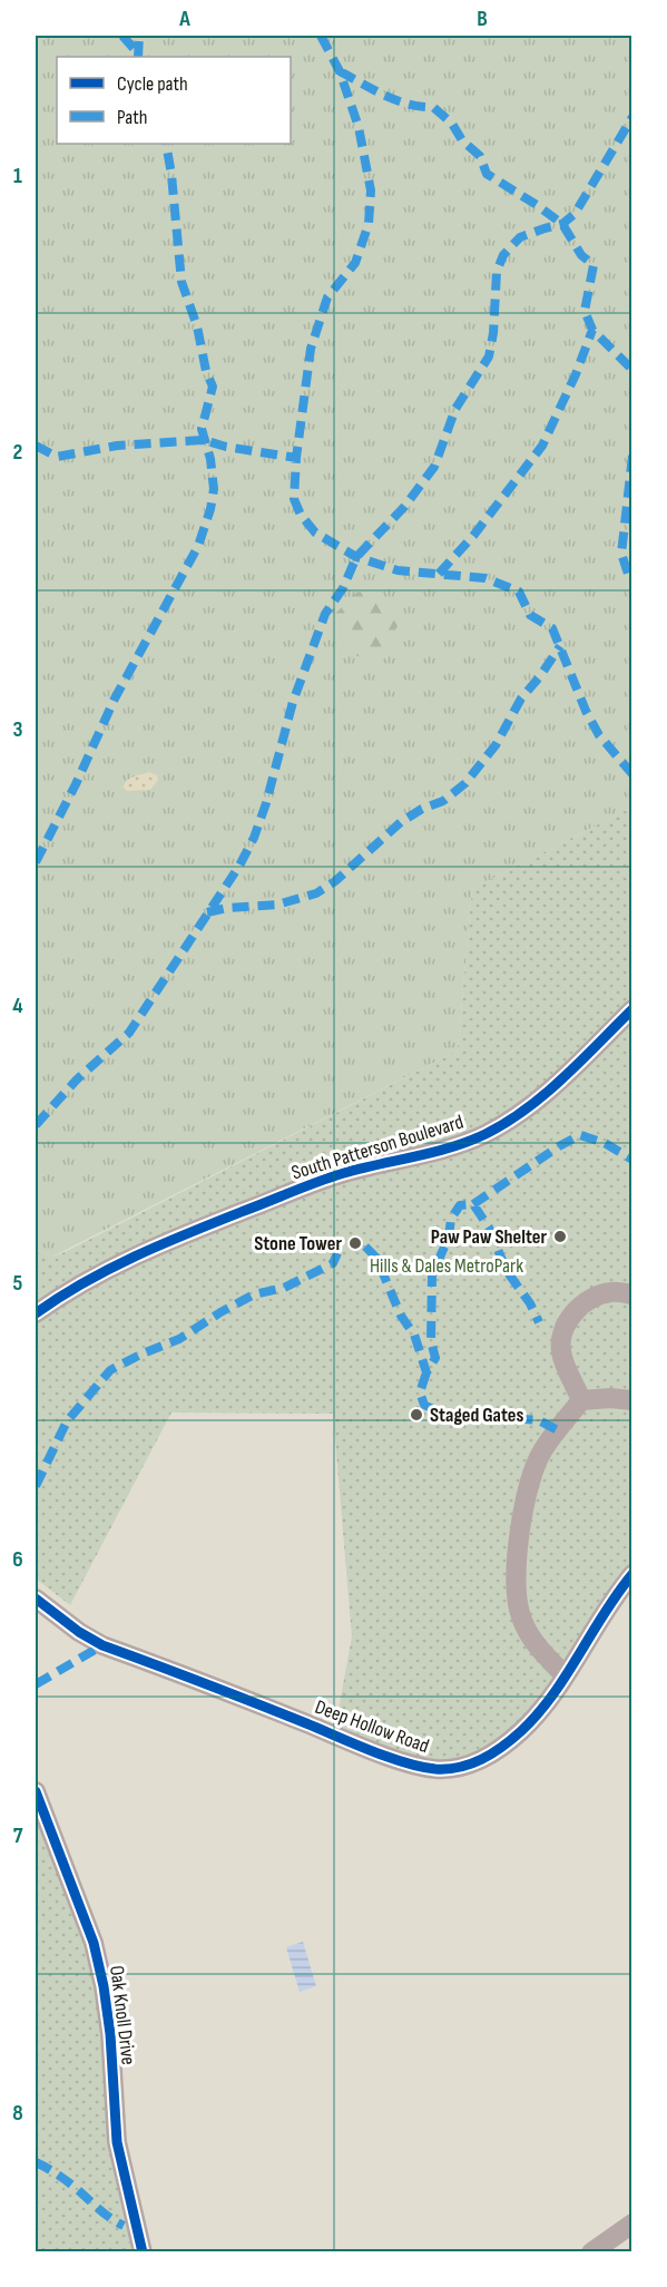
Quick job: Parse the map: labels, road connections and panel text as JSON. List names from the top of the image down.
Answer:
{
  "streets": {
    "street": ["South Patterson Boulevard", "Deep Hollow Road", "Oak Knoll Drive"]
  },
  "parks": ["Hills & Dales MetroPark"],
  "places": ["Paw Paw Shelter", "Stone Tower", "Staged Gates"],
  "legend": ["Cycle path", "Path"],
  "grid": {
    "columns": ["A", "B"],
    "rows": [
      "1",
      "2",
      "3",
      "4",
      "5",
      "6",
      "7",
      "8"
    ]
  }
}
